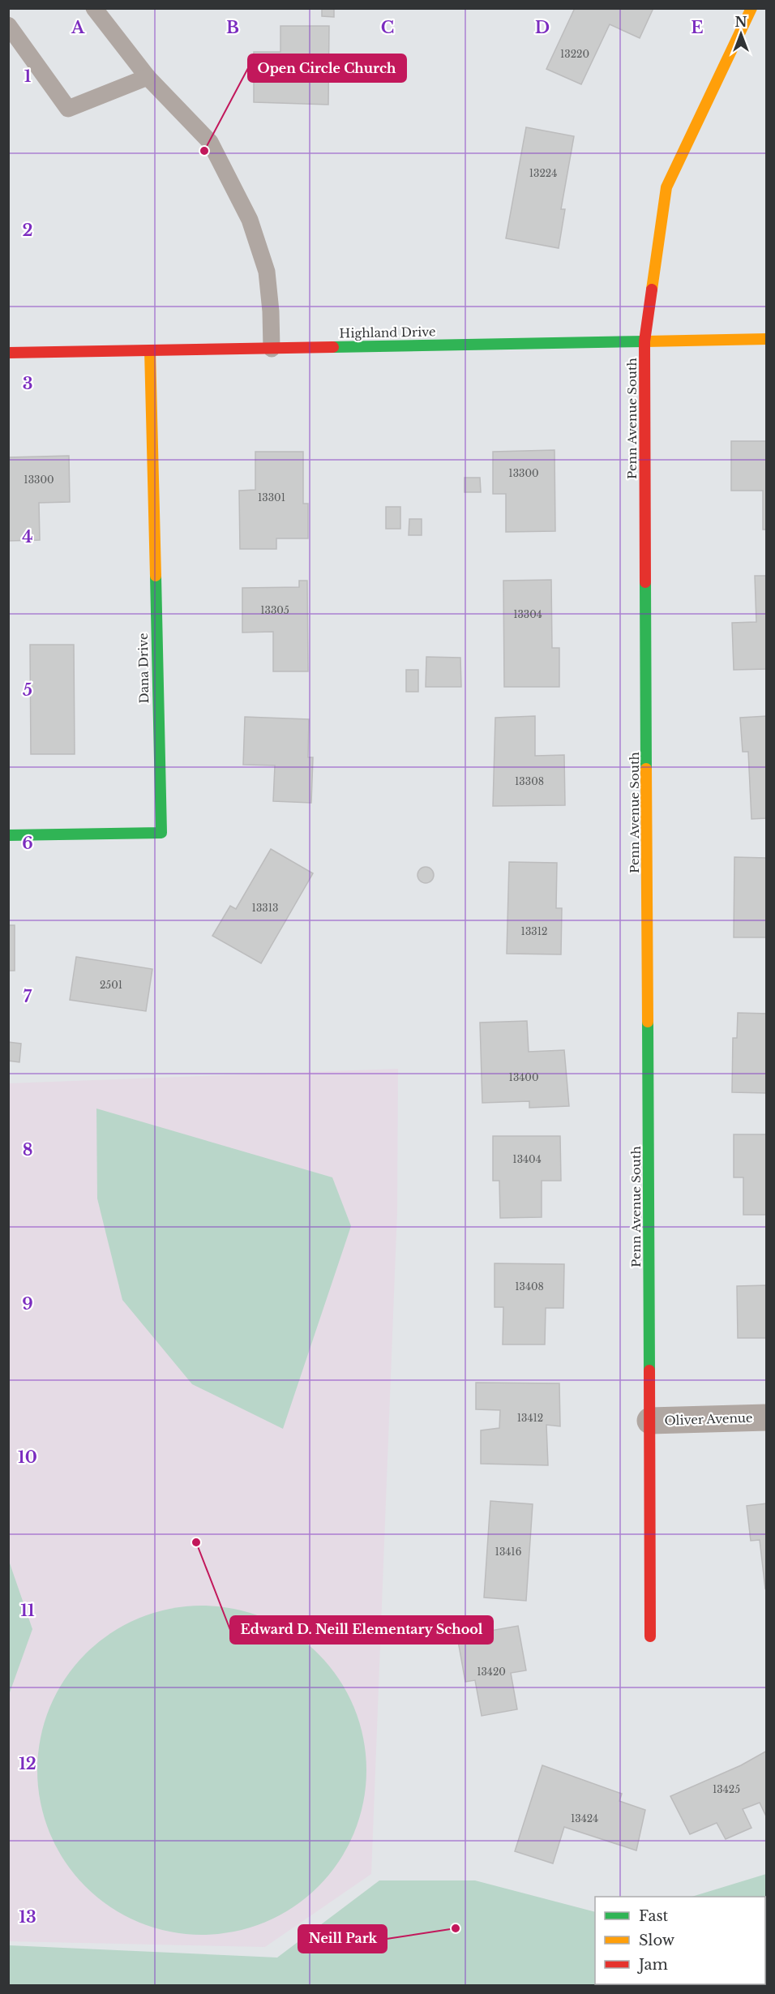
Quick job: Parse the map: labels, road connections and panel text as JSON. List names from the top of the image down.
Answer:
{
  "streets": {
    "street": [
      "Highland Drive",
      "Penn Avenue South",
      "Dana Drive",
      "Oliver Avenue"
    ]
  },
  "crossings": [
    ["Highland Drive", "Penn Avenue South"],
    ["Highland Drive", "Dana Drive"],
    ["Penn Avenue South", "Oliver Avenue"]
  ],
  "places": ["Open Circle Church", "Edward D. Neill Elementary School", "Neill Park"],
  "house_numbers": [
    "13220",
    "13224",
    "13300",
    "13300",
    "13301",
    "13305",
    "13304",
    "13308",
    "13313",
    "13312",
    "2501",
    "13400",
    "13404",
    "13408",
    "13412",
    "13416",
    "13420",
    "13425",
    "13424"
  ],
  "legend": ["Fast", "Slow", "Jam"],
  "north": "top",
  "grid": {
    "columns": [
      "A",
      "B",
      "C",
      "D",
      "E"
    ],
    "rows": [
      "1",
      "2",
      "3",
      "4",
      "5",
      "6",
      "7",
      "8",
      "9",
      "10",
      "11",
      "12",
      "13"
    ]
  }
}
